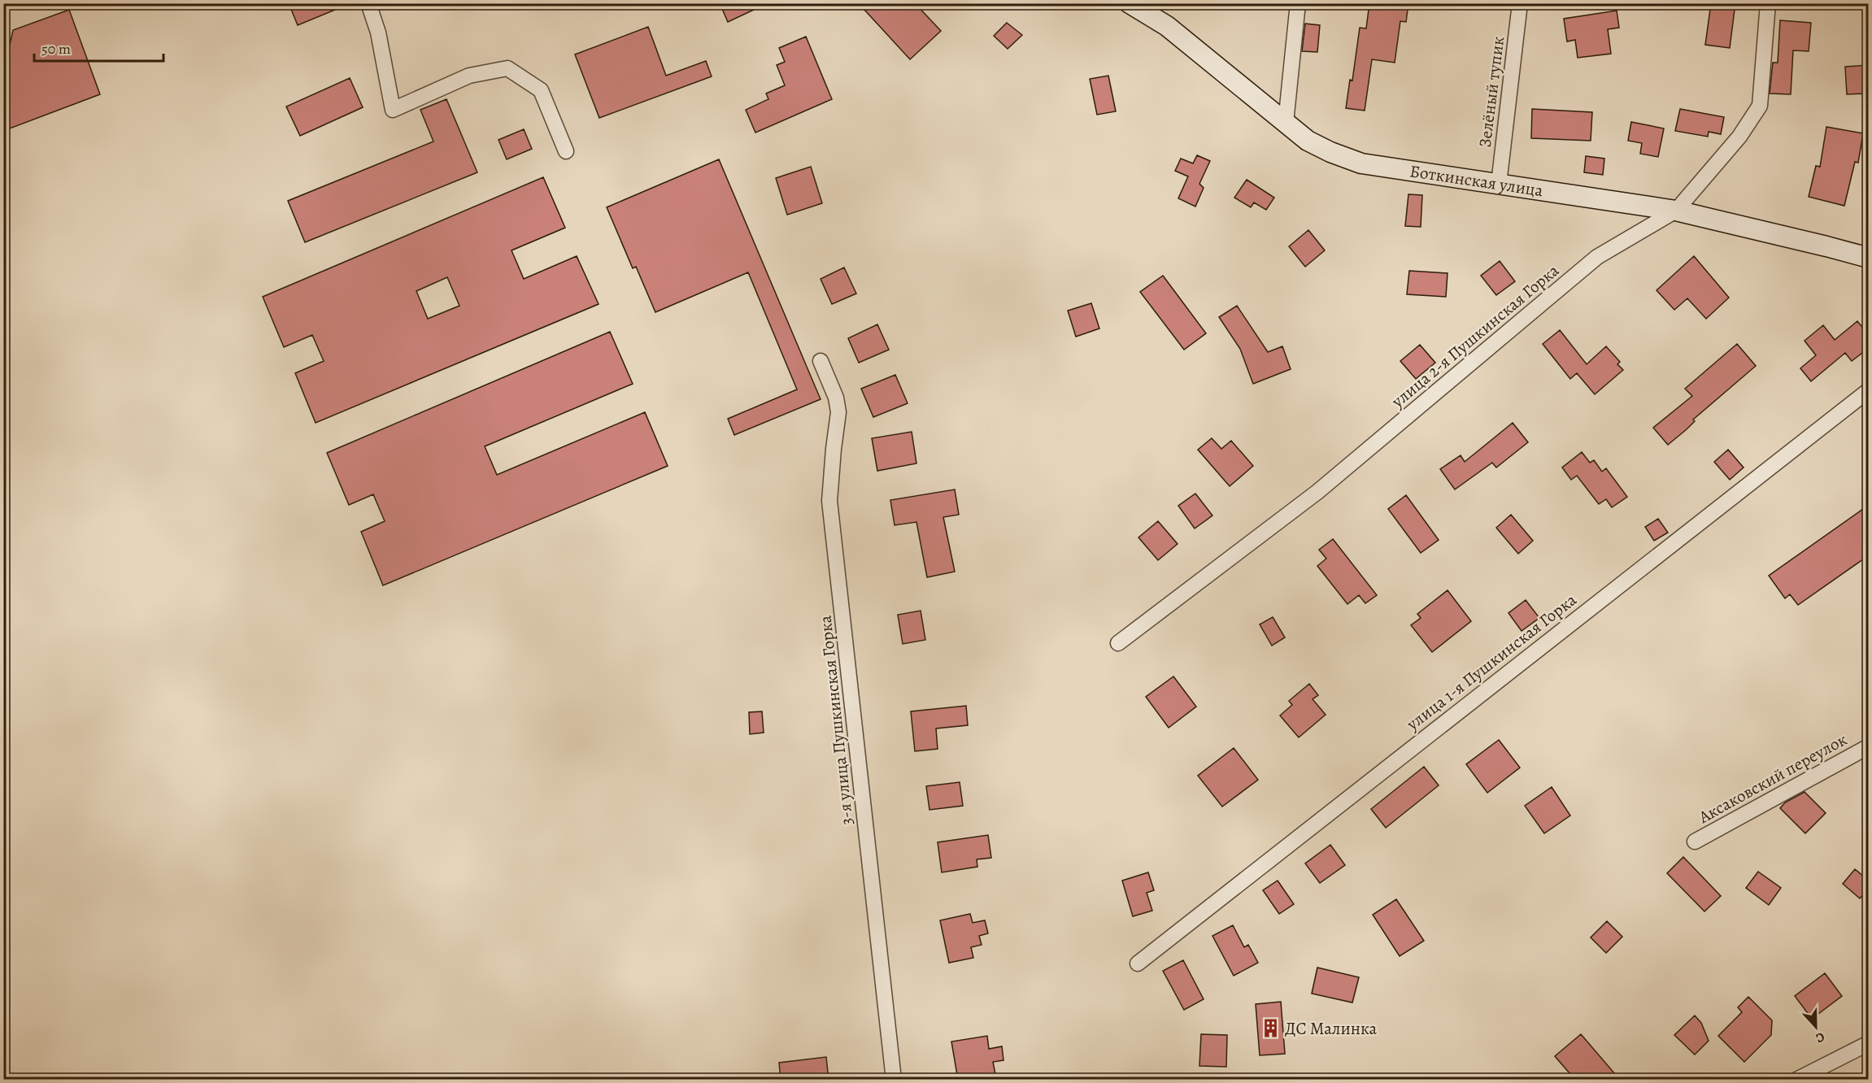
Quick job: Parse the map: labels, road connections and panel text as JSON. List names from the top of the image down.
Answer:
{
  "streets": {
    "street": [
      "Зелёный тупик",
      "Боткинская улица",
      "улица 2-я Пушкинская Горка",
      "улица 1-я Пушкинская Горка",
      "3-я улица Пушкинская Горка",
      "Аксаковский переулок"
    ]
  },
  "crossings": [
    ["Зелёный тупик", "Боткинская улица"],
    ["Боткинская улица", "улица 2-я Пушкинская Горка"]
  ],
  "places": {
    "building": ["ДС Малинка"]
  },
  "scale_bar": "50 m",
  "north": "bottom"
}
